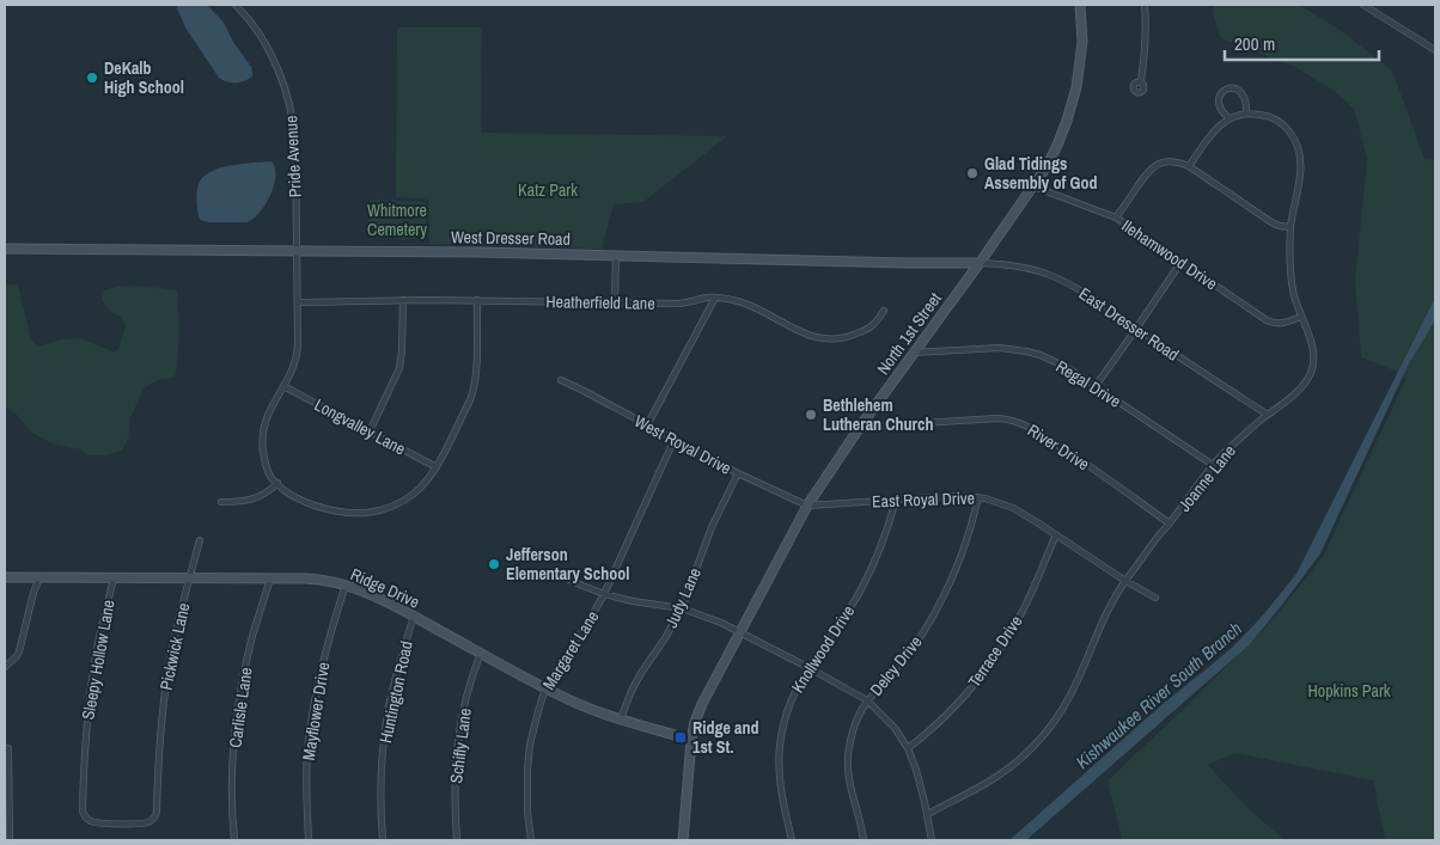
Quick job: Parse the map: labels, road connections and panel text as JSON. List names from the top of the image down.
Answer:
{
  "streets": {
    "street": [
      "Pride Avenue",
      "West Dresser Road",
      "Ilehamwood Drive",
      "Heatherfield Lane",
      "East Dresser Road",
      "North 1st Street",
      "Regal Drive",
      "Longvalley Lane",
      "West Royal Drive",
      "River Drive",
      "Joanne Lane",
      "East Royal Drive",
      "Ridge Drive",
      "Judy Lane",
      "Pickwick Lane",
      "Knollwood Drive",
      "Margaret Lane",
      "Terrace Drive",
      "Sleepy Hollow Lane",
      "Delcy Drive",
      "Huntington Road",
      "Carlisle Lane",
      "Mayflower Drive",
      "Schifly Lane"
    ]
  },
  "crossings": [
    ["Pride Avenue", "West Dresser Road"],
    ["Pride Avenue", "Heatherfield Lane"],
    ["Pride Avenue", "Longvalley Lane"],
    ["West Dresser Road", "East Dresser Road"],
    ["West Dresser Road", "North 1st Street"],
    ["Ilehamwood Drive", "North 1st Street"],
    ["Ilehamwood Drive", "Joanne Lane"],
    ["East Dresser Road", "North 1st Street"],
    ["East Dresser Road", "Joanne Lane"],
    ["North 1st Street", "Regal Drive"],
    ["North 1st Street", "West Royal Drive"],
    ["North 1st Street", "River Drive"],
    ["North 1st Street", "East Royal Drive"],
    ["North 1st Street", "Ridge Drive"],
    ["Regal Drive", "Joanne Lane"],
    ["West Royal Drive", "East Royal Drive"],
    ["West Royal Drive", "Judy Lane"],
    ["West Royal Drive", "Margaret Lane"],
    ["River Drive", "Joanne Lane"],
    ["Joanne Lane", "East Royal Drive"],
    ["East Royal Drive", "Knollwood Drive"],
    ["East Royal Drive", "Terrace Drive"],
    ["East Royal Drive", "Delcy Drive"],
    ["Ridge Drive", "Judy Lane"],
    ["Ridge Drive", "Pickwick Lane"],
    ["Ridge Drive", "Margaret Lane"],
    ["Ridge Drive", "Sleepy Hollow Lane"],
    ["Ridge Drive", "Huntington Road"],
    ["Ridge Drive", "Carlisle Lane"],
    ["Ridge Drive", "Mayflower Drive"],
    ["Ridge Drive", "Schifly Lane"],
    ["Pickwick Lane", "Sleepy Hollow Lane"]
  ],
  "water": ["Kishwaukee River South Branch"],
  "parks": ["Katz Park", "Whitmore Cemetery", "Hopkins Park"],
  "places": {
    "other": [
      "DeKalb High School",
      "Glad Tidings Assembly of God",
      "Bethlehem Lutheran Church",
      "Jefferson Elementary School"
    ],
    "transit": ["Ridge and 1st St."]
  },
  "scale_bar": "200 m"
}
